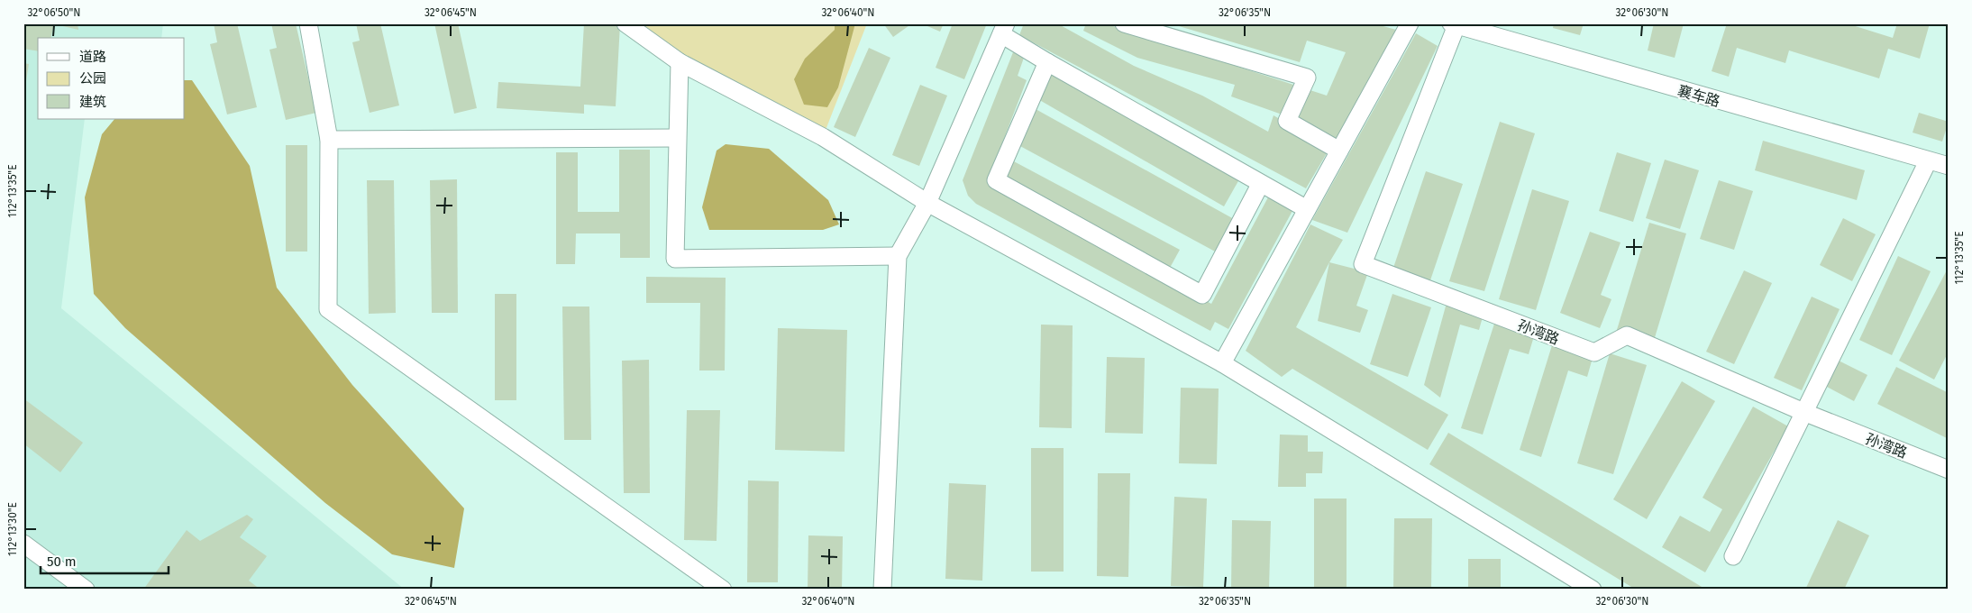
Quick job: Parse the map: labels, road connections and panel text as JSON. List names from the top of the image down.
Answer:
{
  "streets": {
    "street": ["襄车路", "孙湾路"]
  },
  "crossings": [
    ["襄车路", "孙湾路"]
  ],
  "legend": ["道路", "公园", "建筑"],
  "scale_bar": "50 m",
  "coordinates": [
    "32°06'50\"N",
    "32°06'45\"N",
    "32°06'40\"N",
    "32°06'35\"N",
    "32°06'30\"N",
    "112°13'35\"E",
    "112°13'30\"E"
  ]
}
